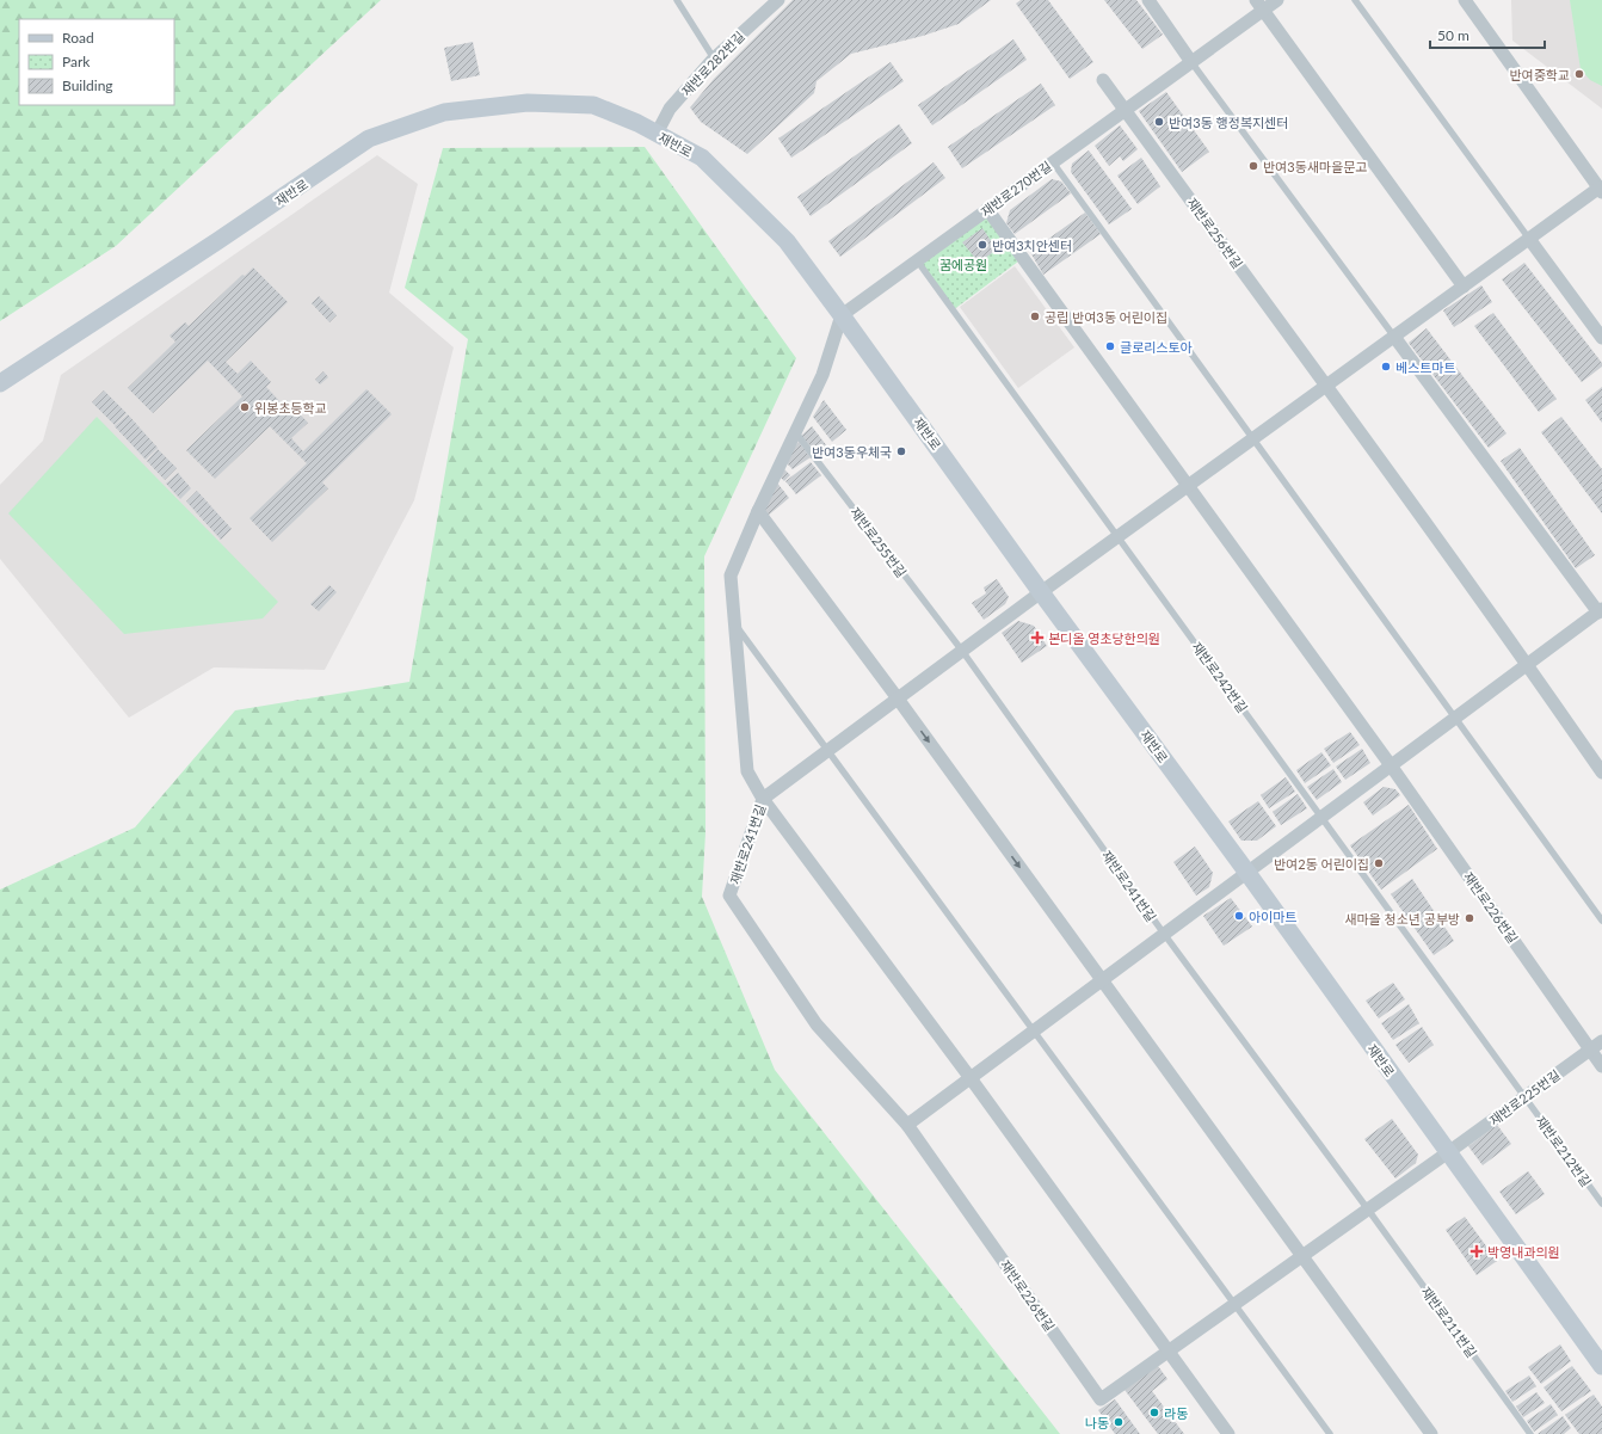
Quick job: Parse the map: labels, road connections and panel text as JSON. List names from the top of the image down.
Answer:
{
  "streets": {
    "main road": ["재반로"],
    "street": [
      "재반로282번길",
      "재반로270번길",
      "재반로256번길",
      "재반로241번길",
      "재반로226번길",
      "재반로225번길"
    ],
    "lane": [
      "재반로255번길",
      "재반로242번길",
      "재반로212번길",
      "재반로211번길"
    ]
  },
  "crossings": [
    ["재반로282번길", "재반로"],
    ["재반로", "재반로270번길"],
    ["재반로", "재반로241번길"],
    ["재반로", "재반로226번길"],
    ["재반로", "재반로225번길"],
    ["재반로270번길", "재반로256번길"],
    ["재반로255번길", "재반로241번길"],
    ["재반로241번길", "재반로226번길"],
    ["재반로226번길", "재반로225번길"],
    ["재반로226번길", "재반로211번길"],
    ["재반로225번길", "재반로212번길"]
  ],
  "parks": ["꿈에공원"],
  "places": {
    "other": [
      "반여중학교",
      "반여3동 행정복지센터",
      "반여3동새마을문고",
      "반여3치안센터",
      "공립 반여3동 어린이집",
      "글로리스토아",
      "베스트마트",
      "위봉초등학교",
      "반여3동우체국",
      "반여2동 어린이집",
      "아이마트",
      "새마을 청소년 공부방",
      "라동",
      "나동"
    ],
    "health": ["본디올 영초당한의원", "박영내과의원"]
  },
  "legend": ["Road", "Park", "Building"],
  "scale_bar": "50 m"
}
